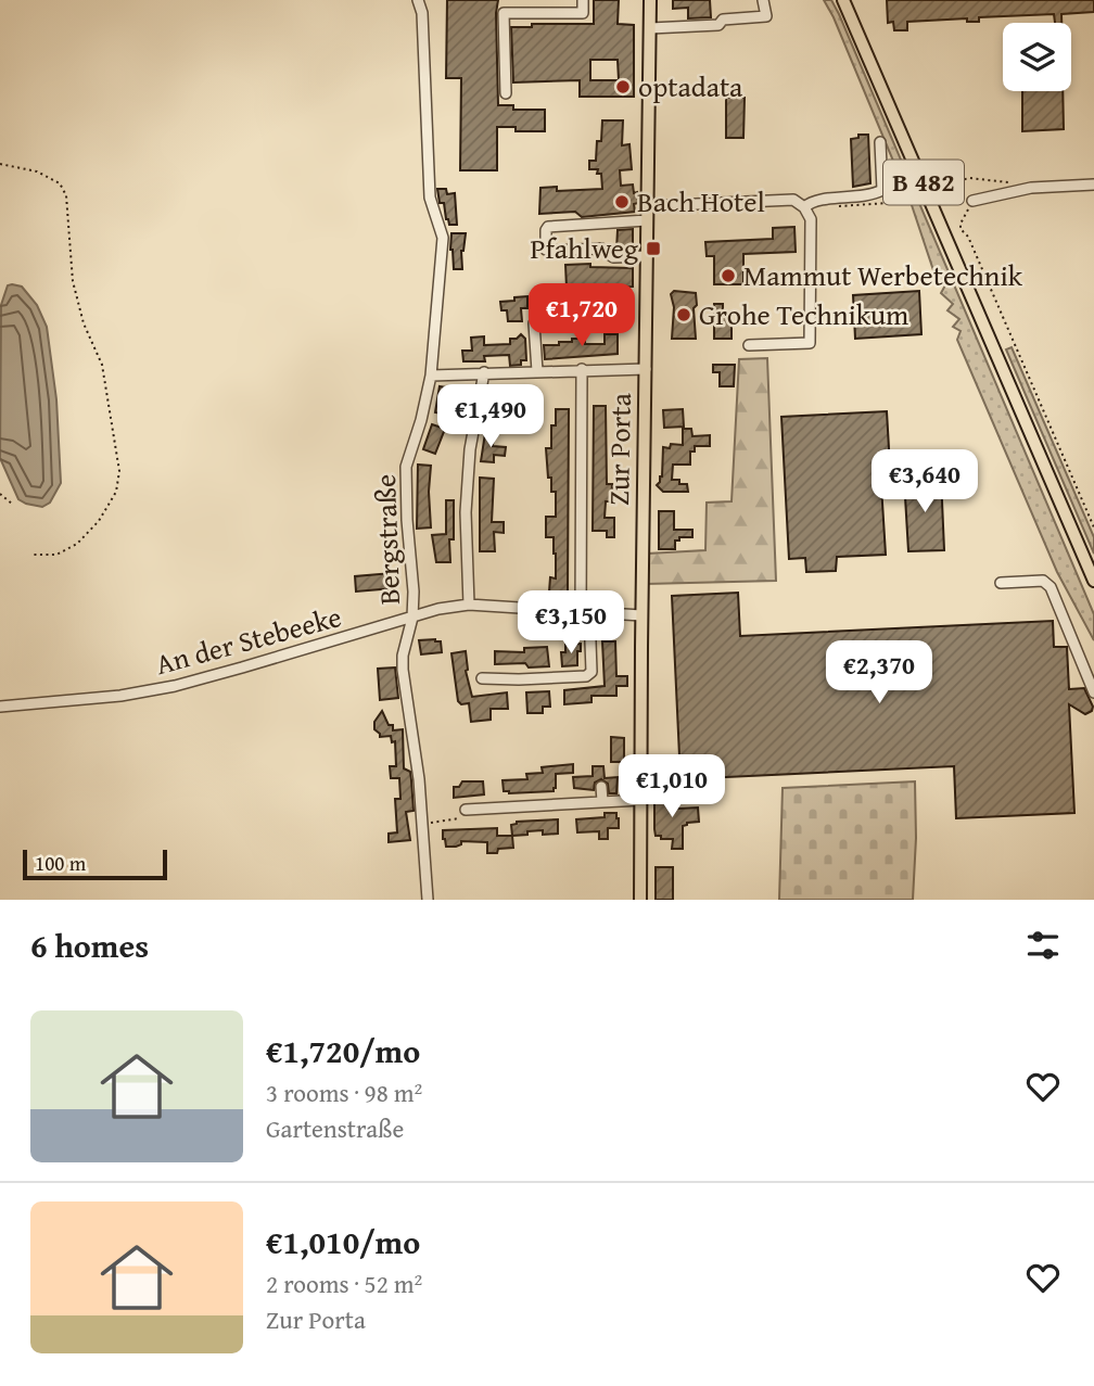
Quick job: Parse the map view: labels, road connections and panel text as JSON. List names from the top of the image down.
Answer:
{
  "streets": {
    "main road": ["B 482", "Zur Porta"],
    "street": ["Bergstraße", "An der Stebeeke"]
  },
  "crossings": [
    ["Zur Porta", "An der Stebeeke"],
    ["Bergstraße", "An der Stebeeke"]
  ],
  "places": {
    "other": [
      "optadata",
      "Bach Hotel",
      "Mammut Werbetechnik",
      "Grohe Technikum"
    ],
    "transit": ["Pfahlweg"]
  },
  "scale_bar": "100 m",
  "page": {
    "price": [
      "€1,720",
      "€1,490",
      "€3,640",
      "€3,150",
      "€2,370",
      "€1,010"
    ],
    "scale": "100 m",
    "heading": "6 homes",
    "list": [
      {
        "name": "€1,720/mo",
        "note": "3 rooms · 98 m² · Gartenstraße"
      },
      {
        "name": "€1,010/mo",
        "note": "2 rooms · 52 m² · Zur Porta"
      }
    ]
  }
}
